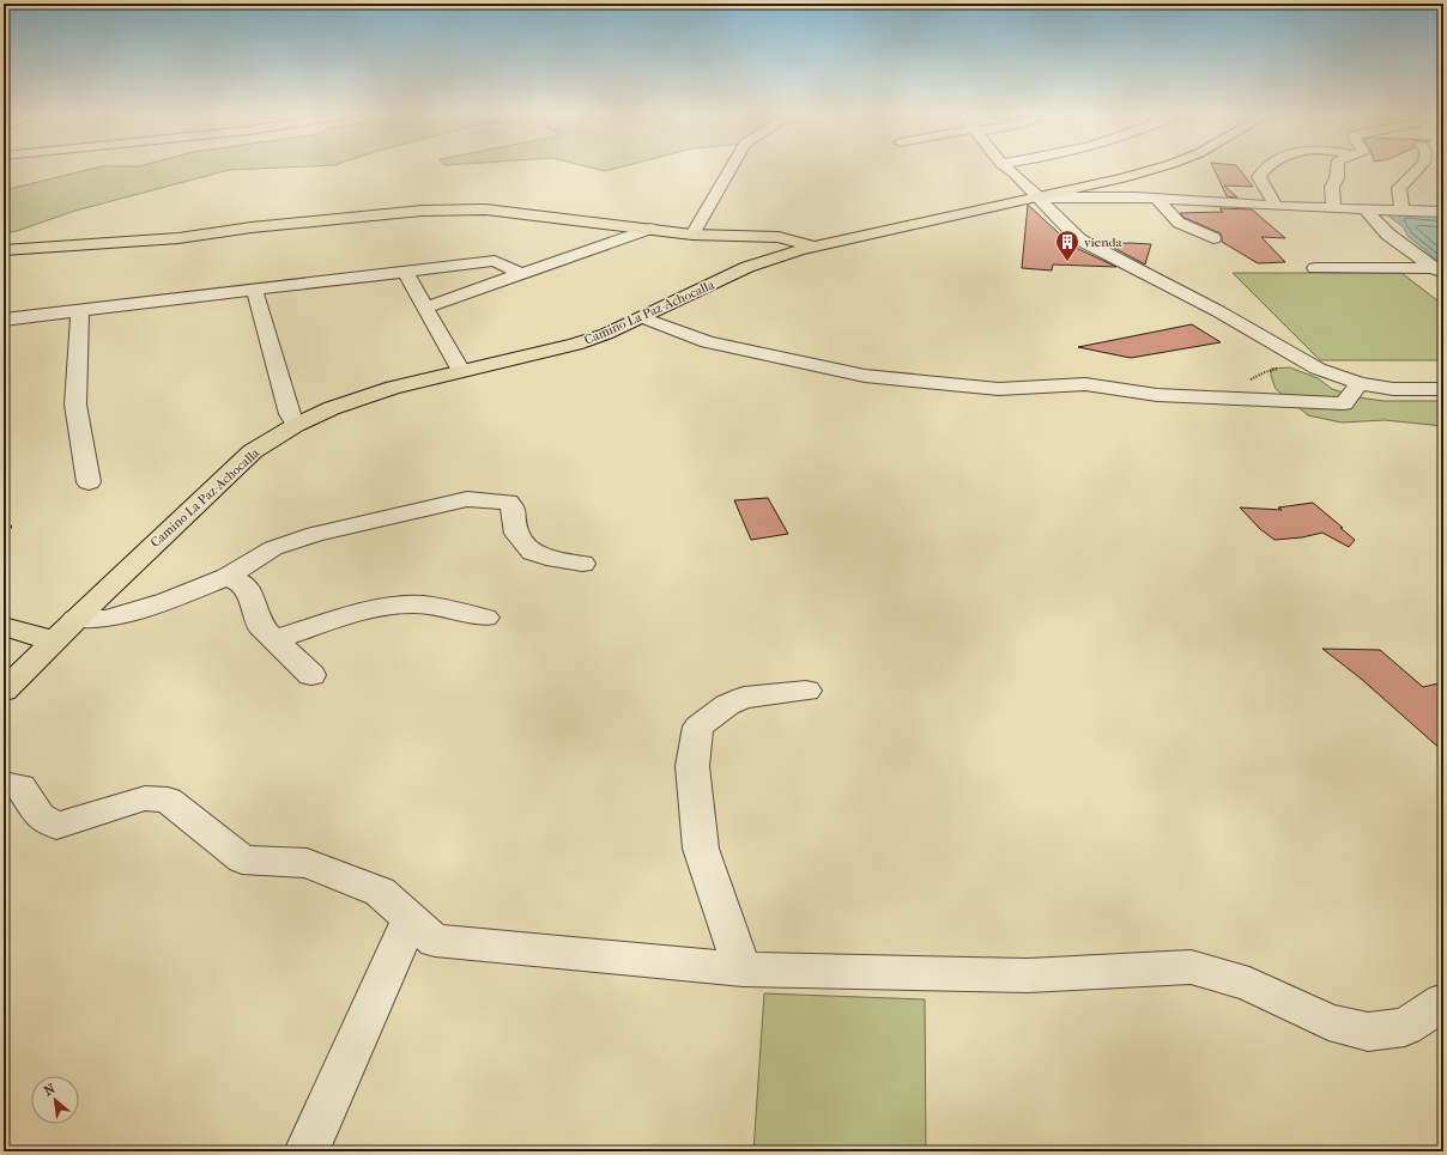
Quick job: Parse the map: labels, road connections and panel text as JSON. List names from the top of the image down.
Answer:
{
  "streets": {
    "main road": ["Camino La Paz-Achocalla"]
  },
  "places": {
    "building": ["vienda"]
  },
  "north": "top left"
}
